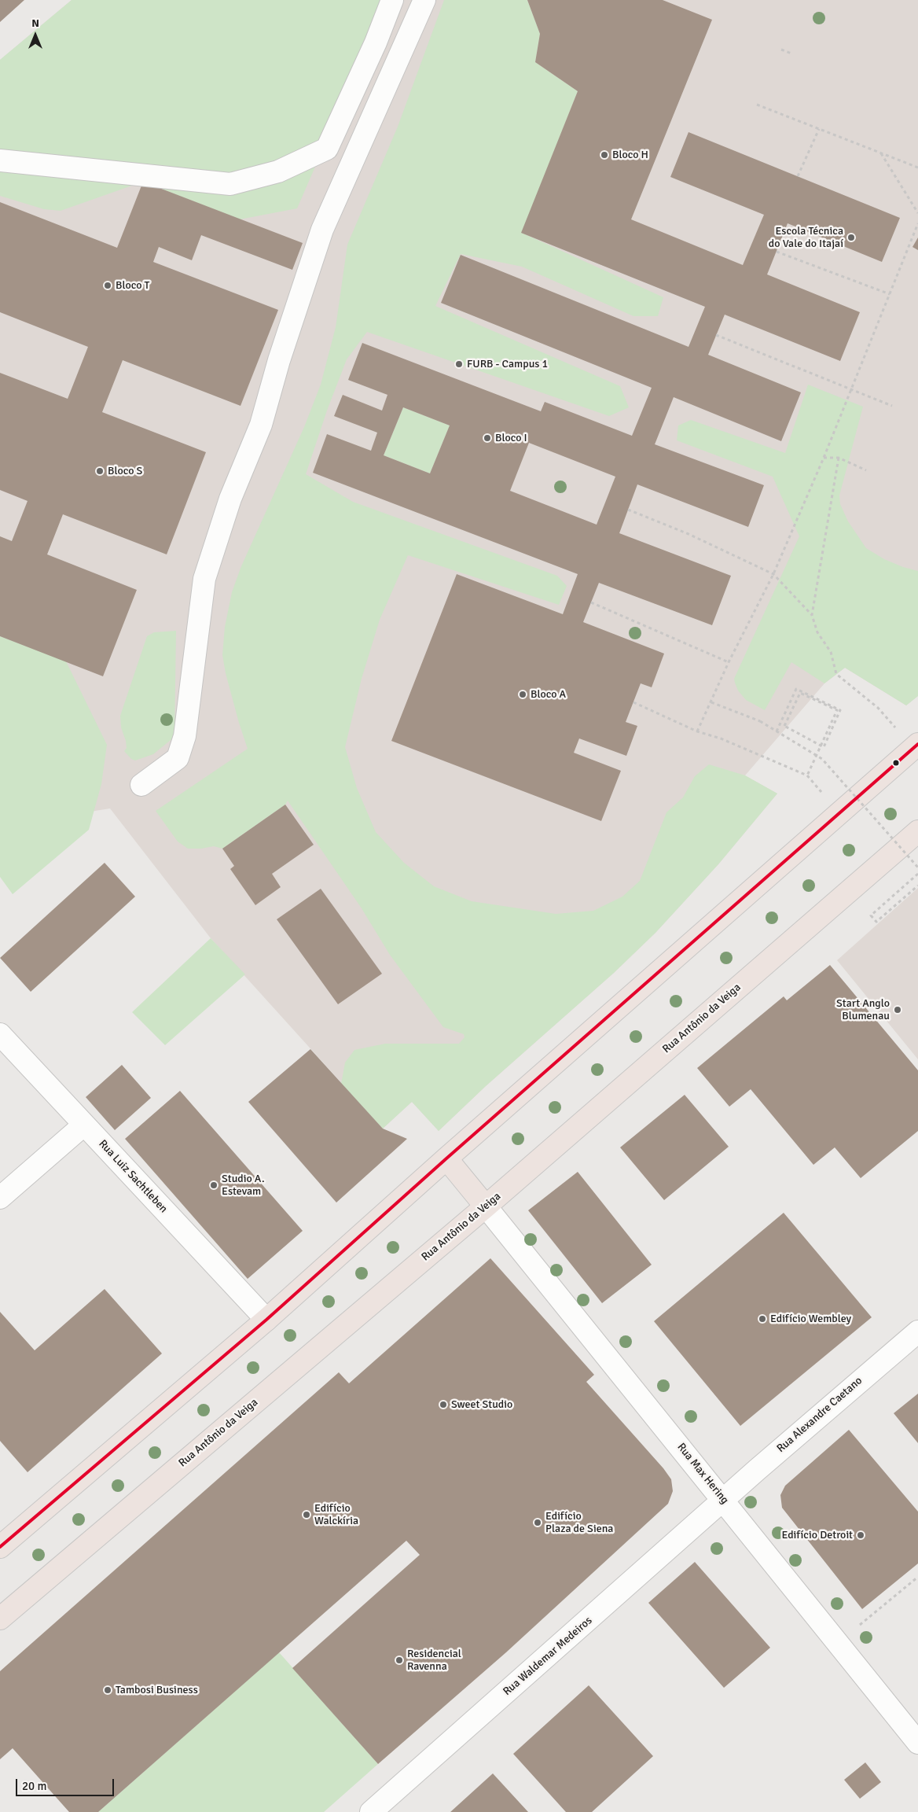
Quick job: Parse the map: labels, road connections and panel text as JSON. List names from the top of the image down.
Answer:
{
  "streets": {
    "main road": ["Rua Antônio da Veiga"],
    "street": [
      "Rua Luiz Sachtleben",
      "Rua Alexandre Caetano",
      "Rua Max Hering",
      "Rua Waldemar Medeiros"
    ]
  },
  "crossings": [
    ["Rua Antônio da Veiga", "Rua Max Hering"],
    ["Rua Alexandre Caetano", "Rua Max Hering"],
    ["Rua Alexandre Caetano", "Rua Waldemar Medeiros"],
    ["Rua Max Hering", "Rua Waldemar Medeiros"]
  ],
  "places": [
    "Bloco H",
    "Escola Técnica do Vale do Itajaí",
    "Bloco T",
    "FURB - Campus 1",
    "Bloco I",
    "Bloco S",
    "Bloco A",
    "Start Anglo Blumenau",
    "Studio A. Estevam",
    "Edifício Wembley",
    "Sweet Studio",
    "Edifício Walckíria",
    "Edifício Plaza de Siena",
    "Edifício Detroit",
    "Residencial Ravenna",
    "Tambosi Business"
  ],
  "scale_bar": "20 m",
  "north": "top"
}
